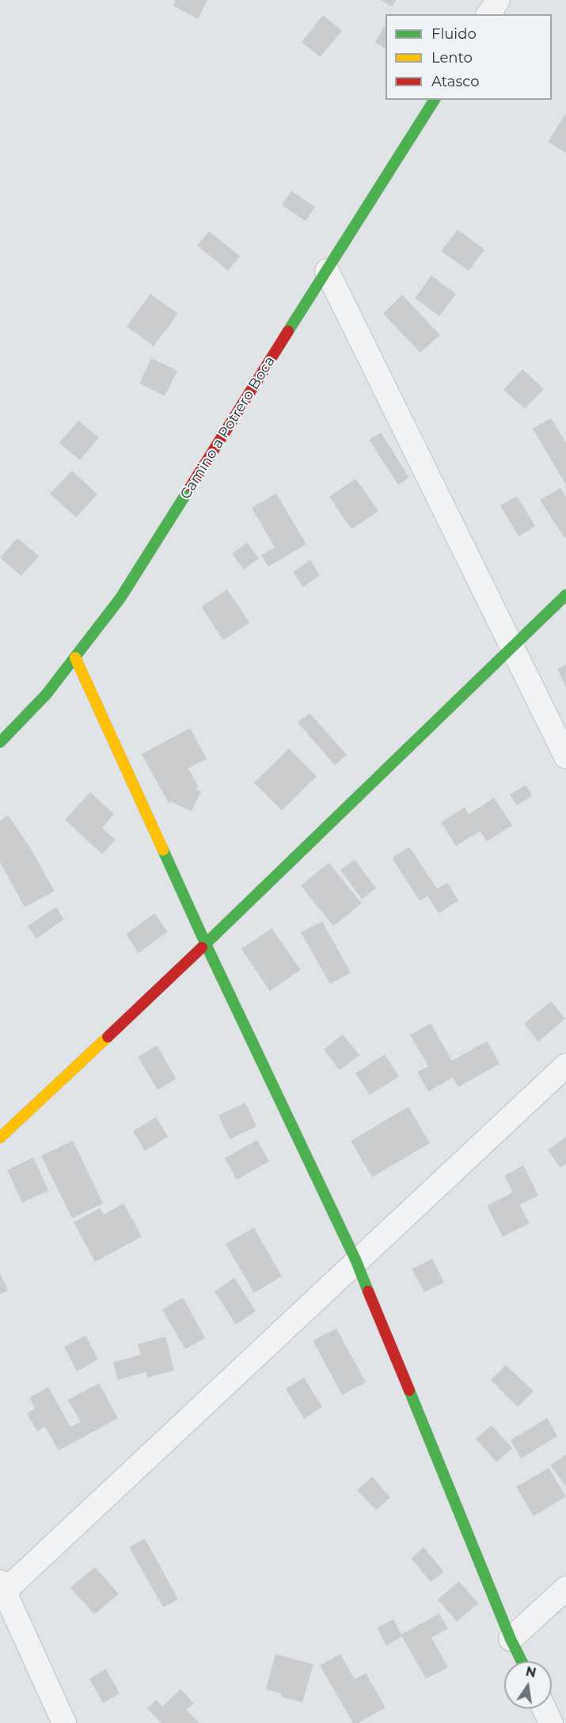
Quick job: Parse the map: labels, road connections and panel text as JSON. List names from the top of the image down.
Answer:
{
  "streets": {
    "street": ["Camino a Potrero Boca"]
  },
  "legend": ["Fluido", "Lento", "Atasco"],
  "north": "top"
}
